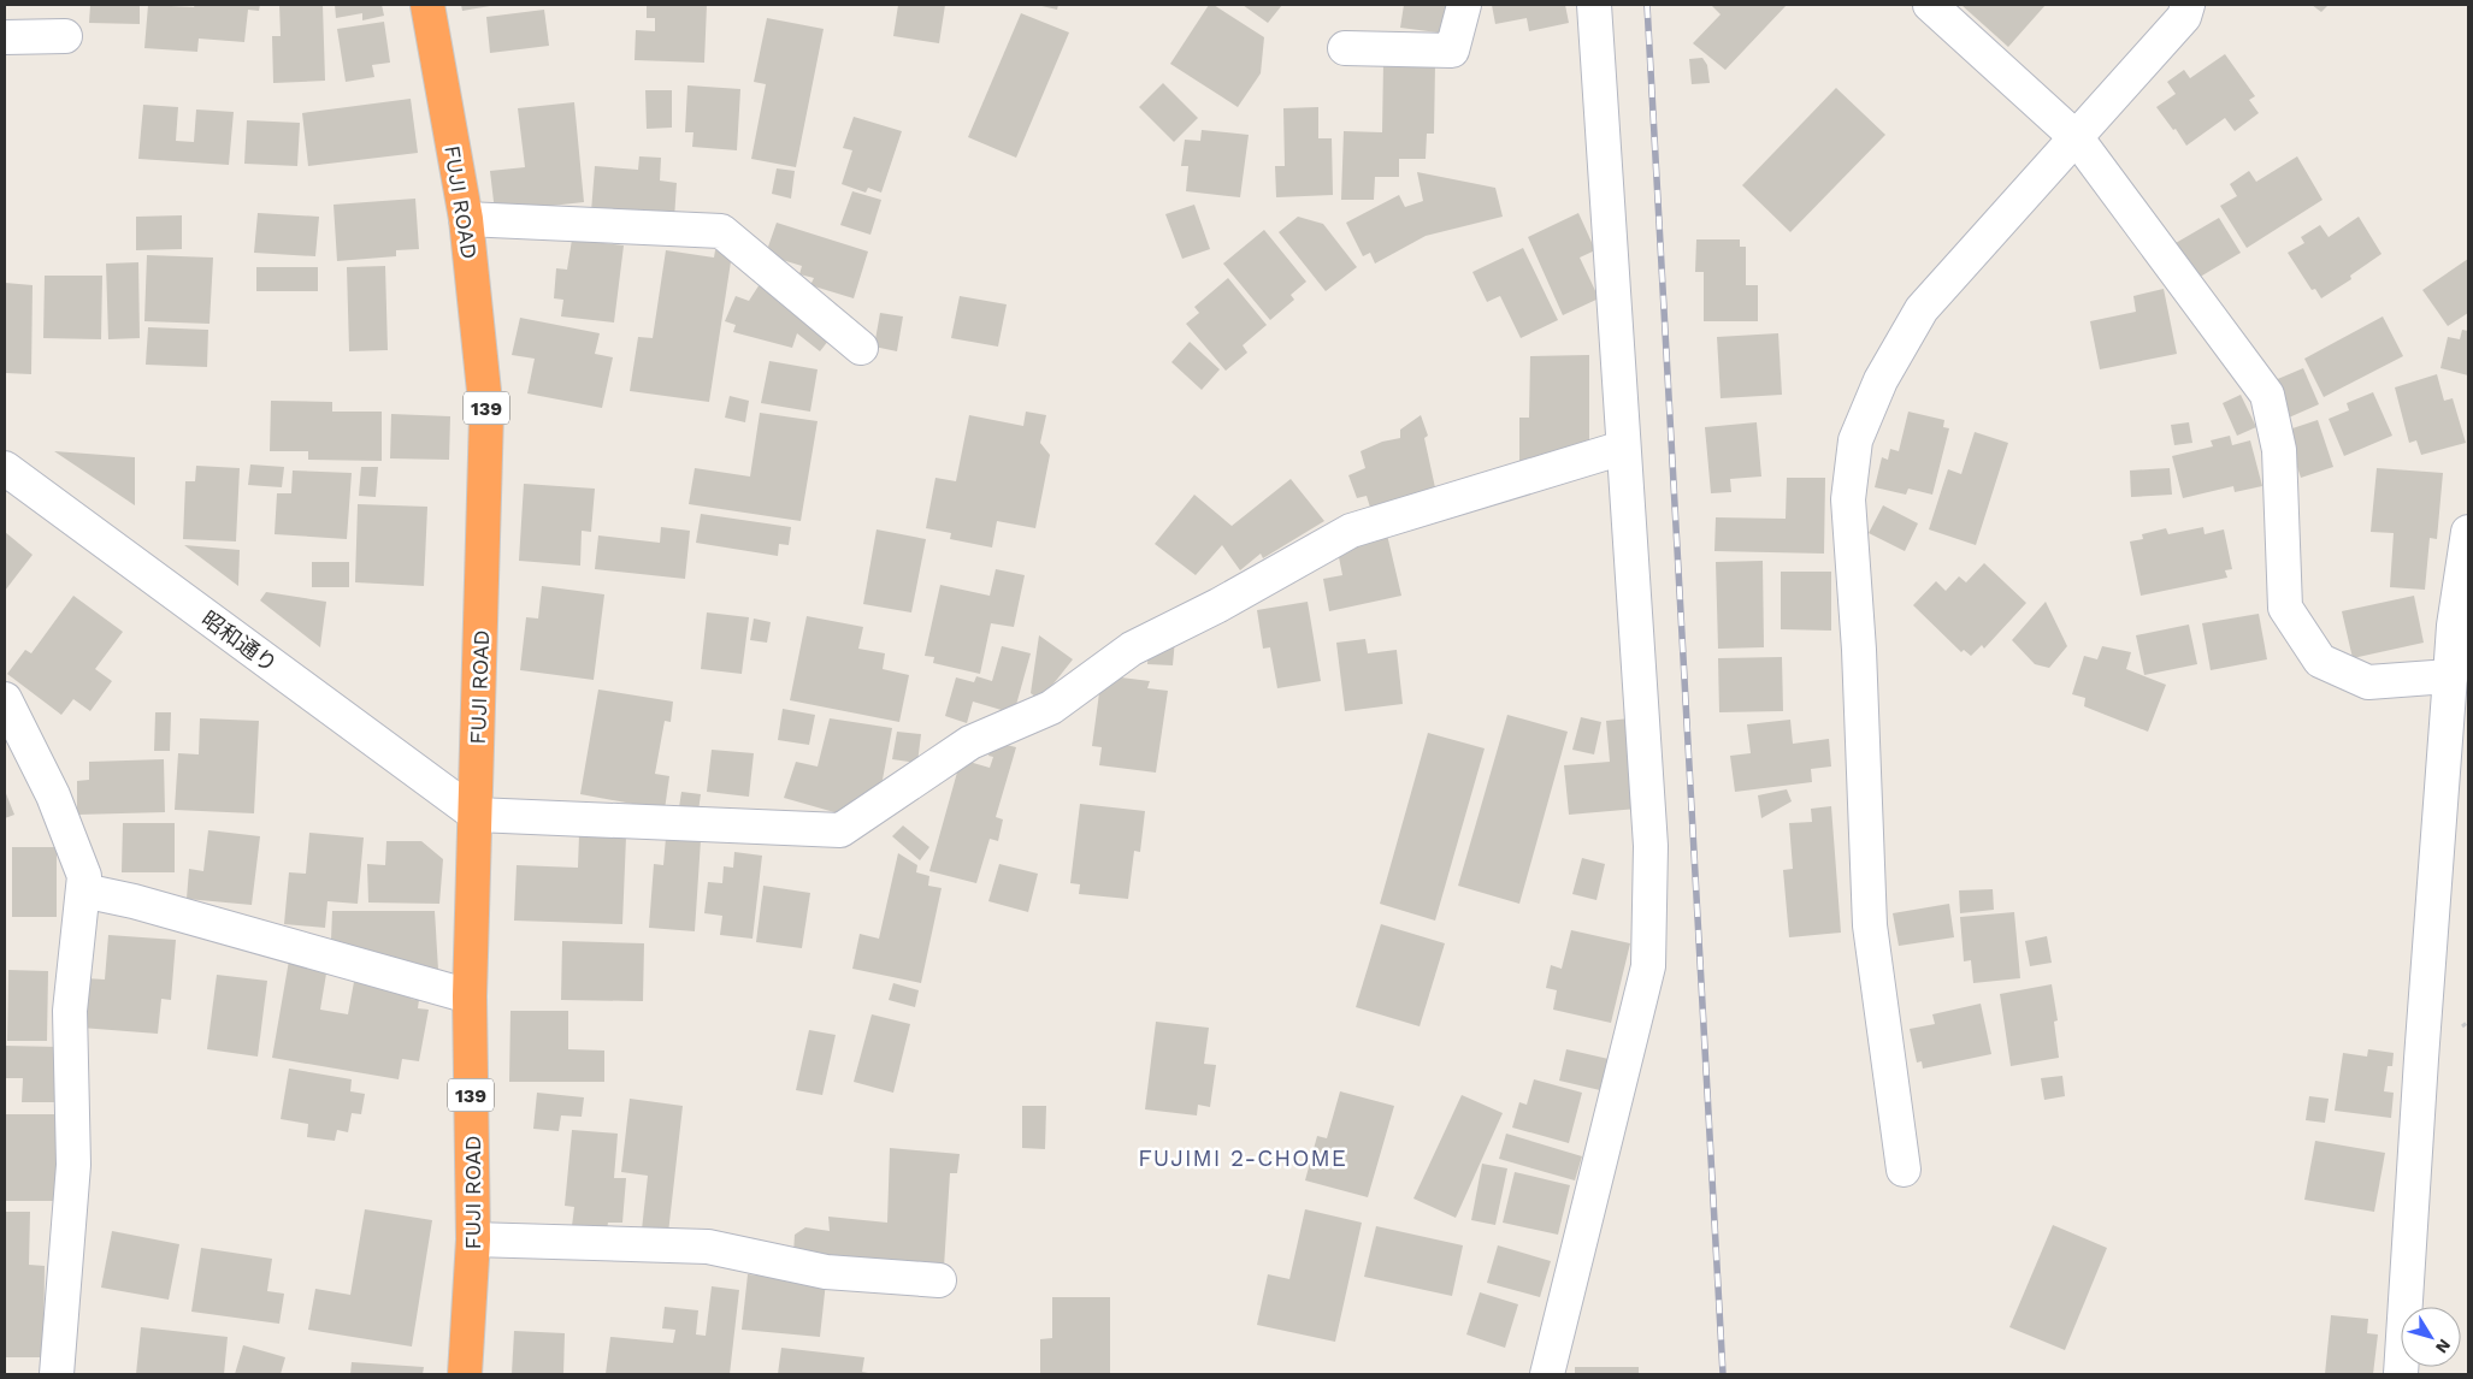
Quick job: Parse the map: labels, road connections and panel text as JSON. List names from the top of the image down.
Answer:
{
  "streets": {
    "highway": ["FUJI ROAD", "139"],
    "street": ["昭和通り"]
  },
  "crossings": [
    ["FUJI ROAD", "昭和通り"]
  ],
  "districts": ["FUJIMI 2-CHOME"],
  "north": "bottom right"
}
